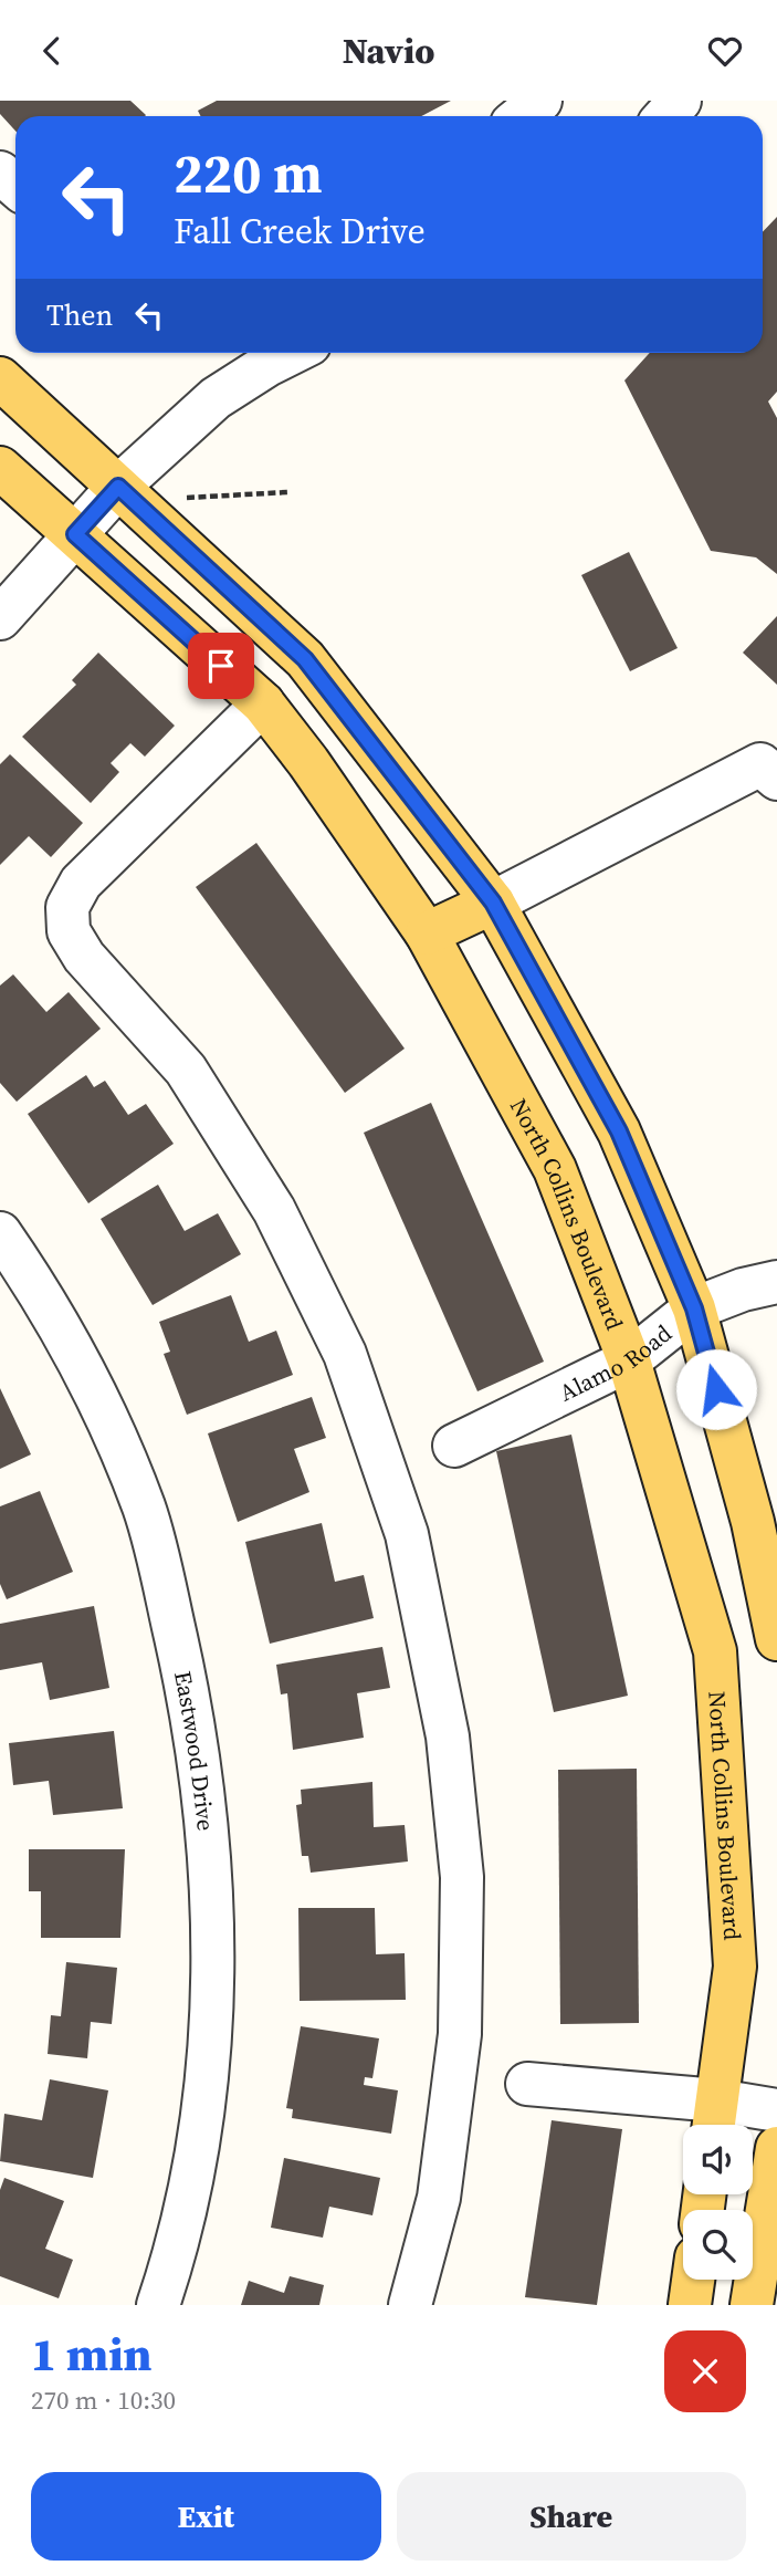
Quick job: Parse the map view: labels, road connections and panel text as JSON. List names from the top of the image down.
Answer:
{
  "streets": {
    "main road": ["North Collins Boulevard"],
    "street": ["Alamo Road", "Eastwood Drive"]
  },
  "crossings": [
    ["North Collins Boulevard", "Alamo Road"]
  ],
  "page": {
    "header": "Navio",
    "turn": ["220 m", "Fall Creek Drive"],
    "then": "Then",
    "heading": ["1 min", "270 m · 10:30"],
    "buttons": ["Exit", "Share"]
  }
}
